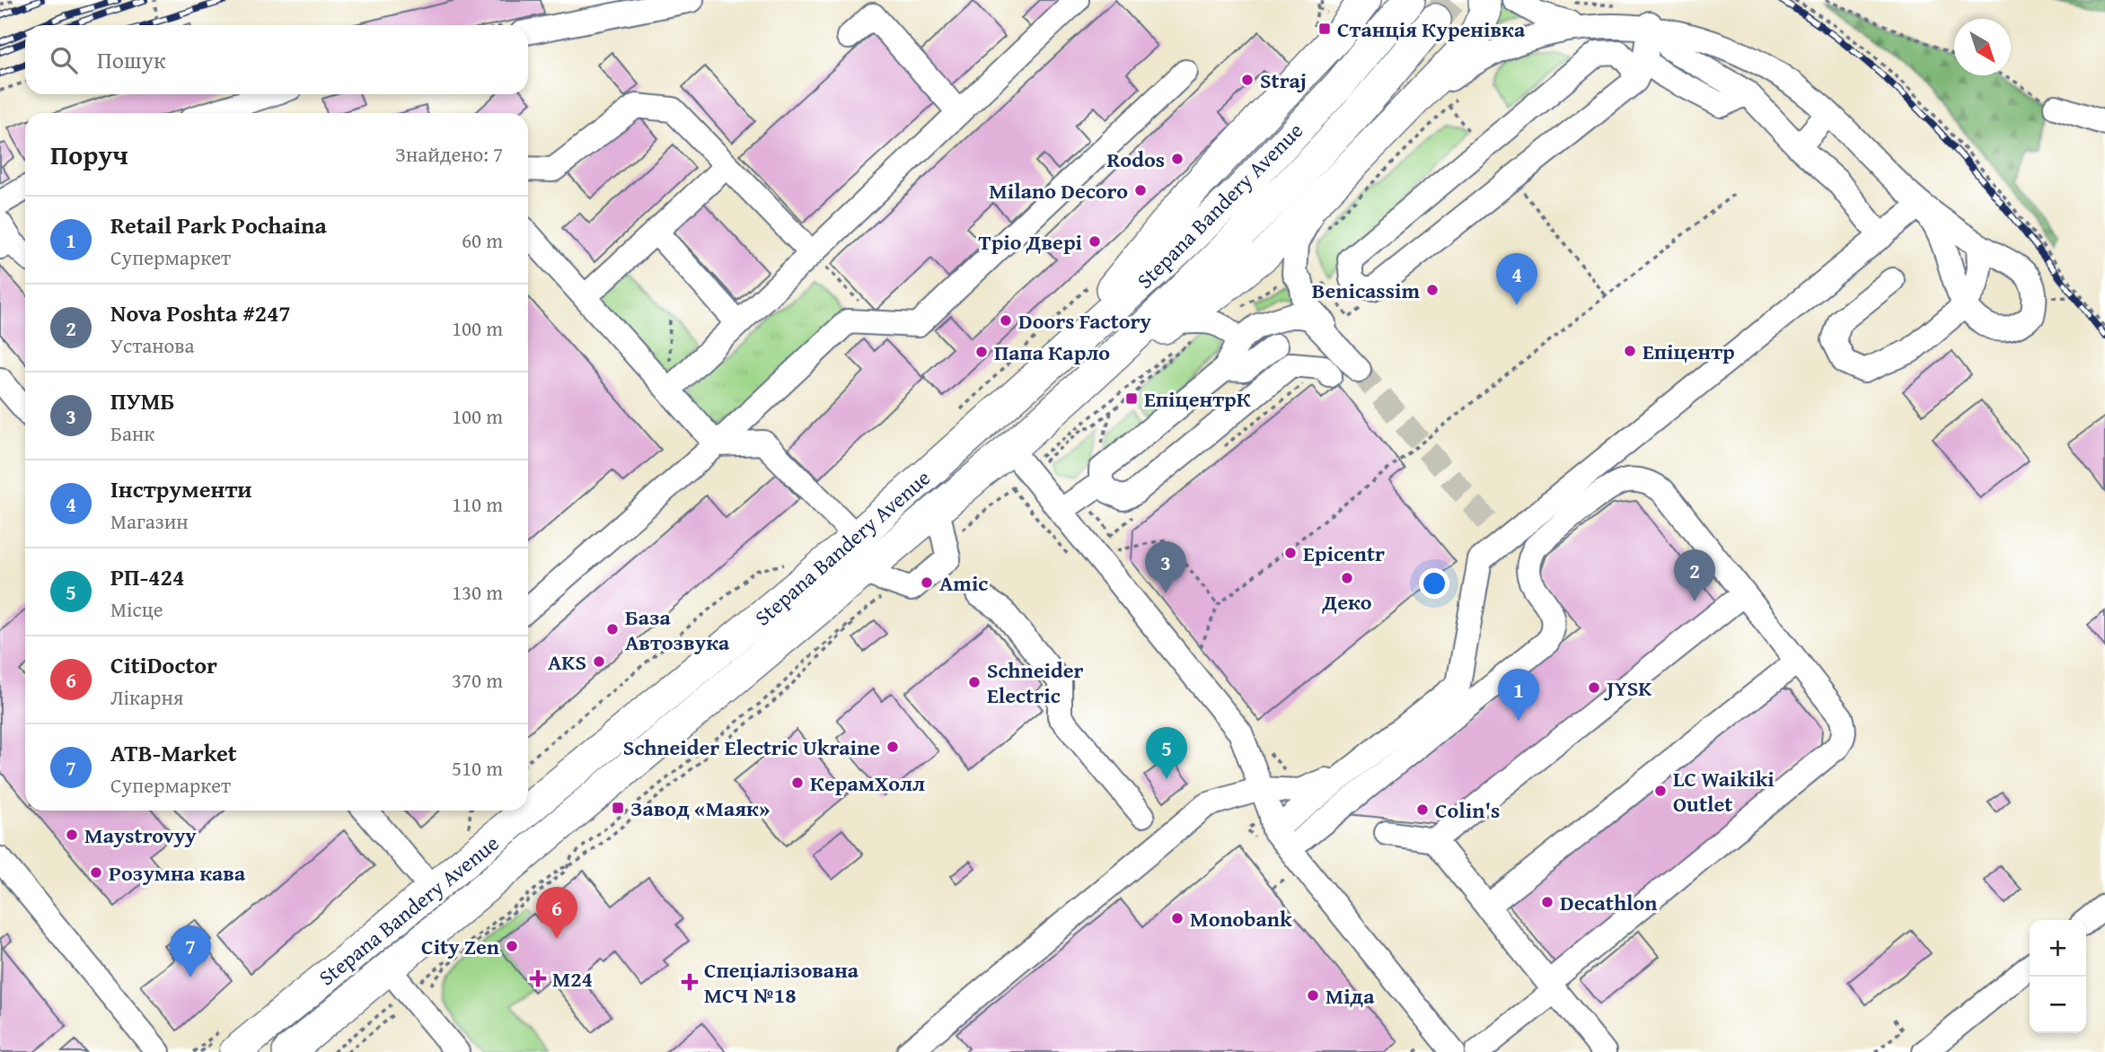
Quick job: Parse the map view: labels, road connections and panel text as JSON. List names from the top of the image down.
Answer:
{
  "streets": {
    "main road": ["Stepana Bandery Avenue"]
  },
  "places": {
    "transit": ["Станція Куренівка", "ЕпіцентрК", "Завод «Маяк»"],
    "other": [
      "Straj",
      "Rodos",
      "Milano Decoro",
      "Тріо Двері",
      "Benicassim",
      "Doors Factory",
      "Епіцентр",
      "Папа Карло",
      "Epicentr",
      "Деко",
      "Amic",
      "База Автозвука",
      "AKS",
      "Schneider Electric",
      "JYSK",
      "Schneider Electric Ukraine",
      "КерамХолл",
      "LC Waikiki Outlet",
      "Colin's",
      "Maystrovyy",
      "Розумна кава",
      "Decathlon",
      "Monobank",
      "City Zen",
      "Міда"
    ],
    "health": ["М24", "Спеціалізована МСЧ №18"]
  },
  "north": "bottom right",
  "page": {
    "search": "Пошук",
    "heading": ["Поруч", "Знайдено: 7"],
    "list": [
      {
        "mark": "1",
        "name": "Retail Park Pochaina",
        "note": "Супермаркет",
        "value": "60 m"
      },
      {
        "mark": "2",
        "name": "Nova Poshta #247",
        "note": "Установа",
        "value": "100 m"
      },
      {
        "mark": "3",
        "name": "ПУМБ",
        "note": "Банк",
        "value": "100 m"
      },
      {
        "mark": "4",
        "name": "Інструменти",
        "note": "Магазин",
        "value": "110 m"
      },
      {
        "mark": "5",
        "name": "РП-424",
        "note": "Місце",
        "value": "130 m"
      },
      {
        "mark": "6",
        "name": "CitiDoctor",
        "note": "Лікарня",
        "value": "370 m"
      },
      {
        "mark": "7",
        "name": "ATB-Market",
        "note": "Супермаркет",
        "value": "510 m"
      }
    ],
    "pins": [
      "4",
      "3",
      "2",
      "1",
      "5",
      "6",
      "7"
    ],
    "map_buttons": ["+", "−"]
  }
}
